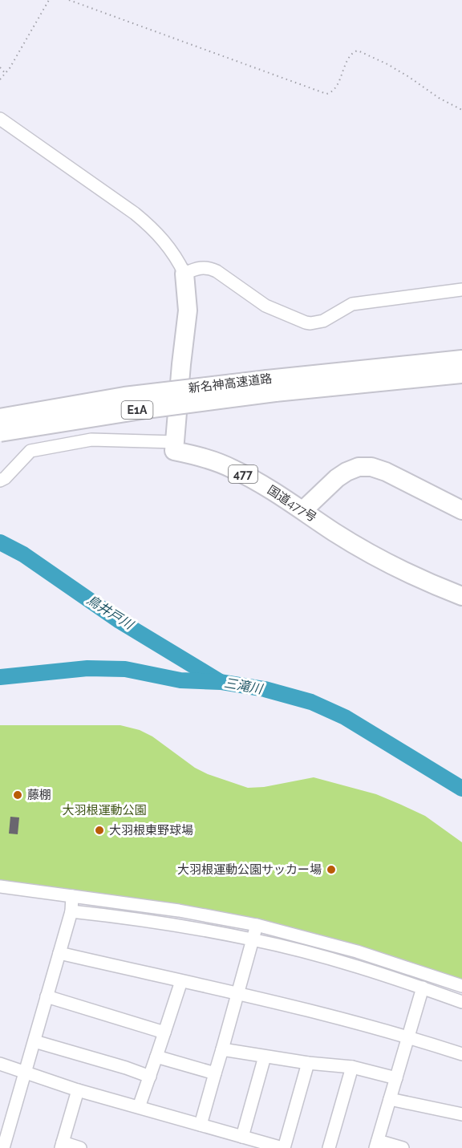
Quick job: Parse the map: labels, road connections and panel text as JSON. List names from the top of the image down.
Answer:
{
  "streets": {
    "highway": [
      "新名神高速道路",
      "E1A",
      "477",
      "国道477号"
    ]
  },
  "water": ["鳥井戸川", "三滝川"],
  "parks": ["大羽根運動公園"],
  "places": ["藤棚", "大羽根東野球場", "大羽根運動公園サッカー場"]
}
